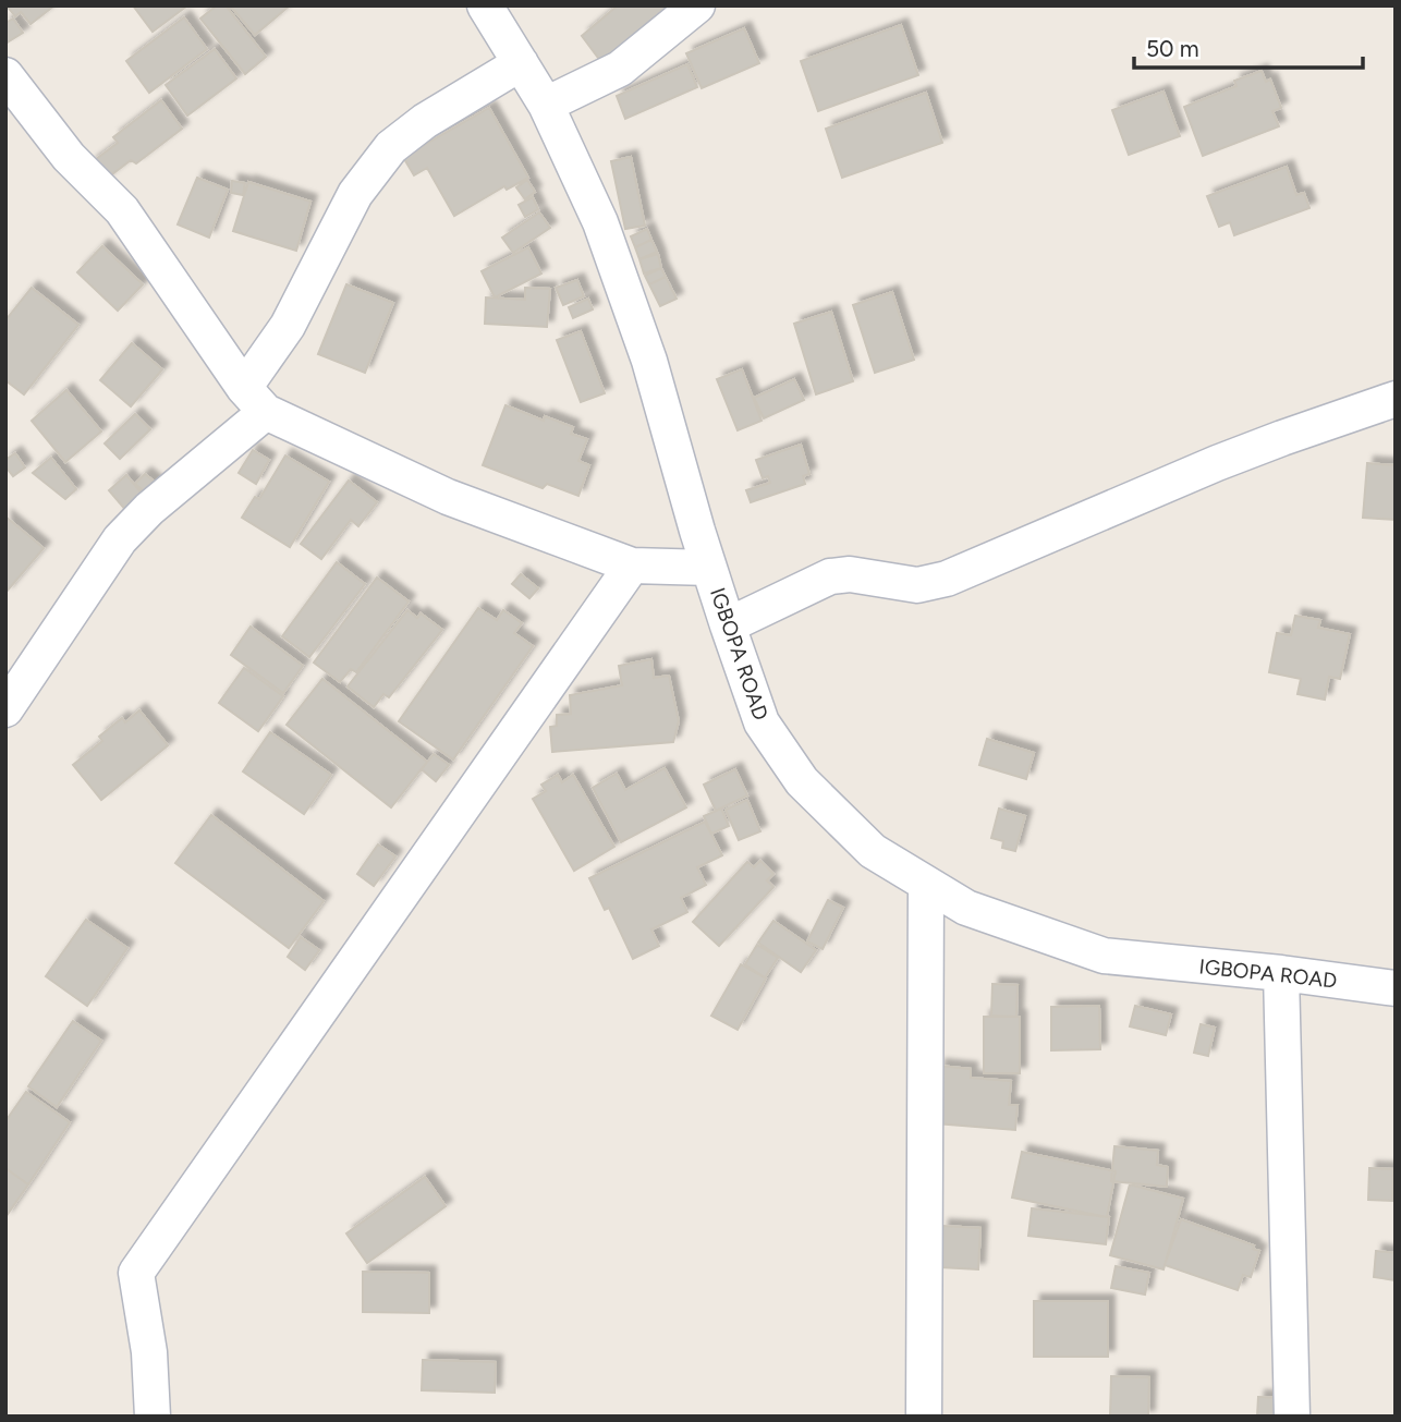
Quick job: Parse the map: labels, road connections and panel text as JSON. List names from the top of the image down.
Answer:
{
  "streets": {
    "street": ["IGBOPA ROAD"]
  },
  "scale_bar": "50 m"
}
